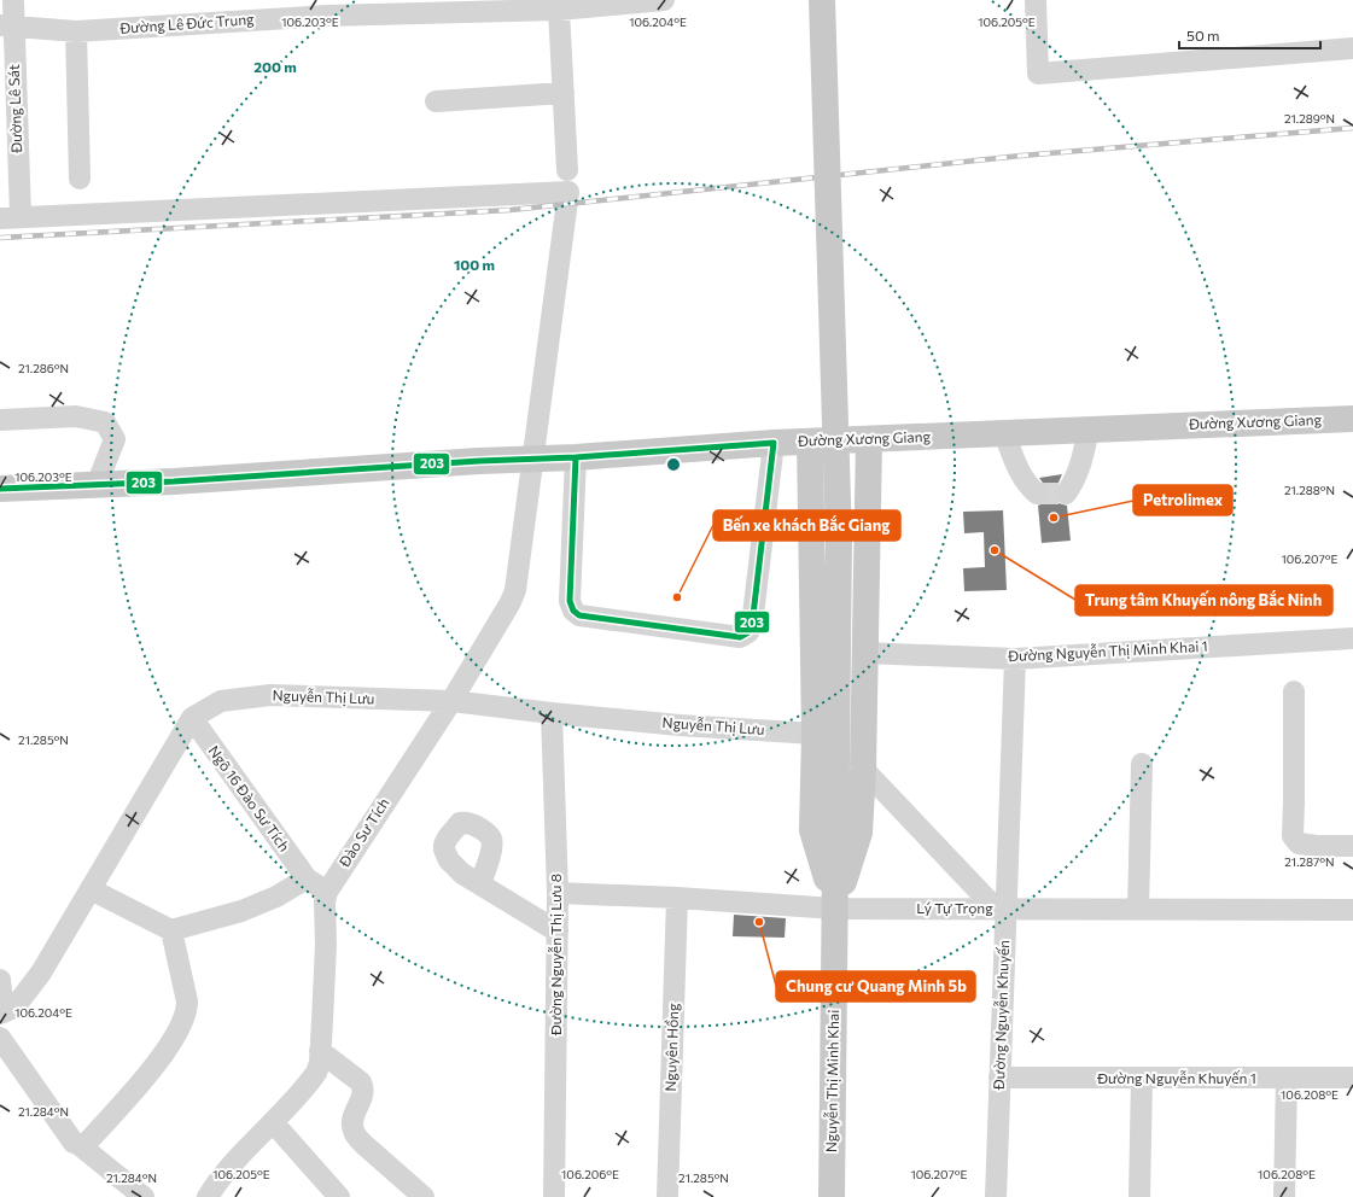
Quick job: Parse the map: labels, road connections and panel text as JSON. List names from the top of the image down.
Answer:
{
  "streets": {
    "main road": ["Đường Xương Giang", "Nguyễn Thị Minh Khai"],
    "street": [
      "Đường Lê Đức Trung",
      "Đường Lê Sát",
      "Đường Nguyễn Thị Minh Khai 1",
      "Nguyễn Thị Lưu",
      "Ngõ 16 Đào Sư Tích",
      "Đào Sư Tích",
      "Lý Tự Trọng",
      "Đường Nguyễn Thị Lưu 8",
      "Đường Nguyễn Khuyến",
      "Nguyên Hồng",
      "Đường Nguyễn Khuyến 1"
    ]
  },
  "crossings": [
    ["Đường Lê Đức Trung", "Đường Lê Sát"],
    ["Đường Lê Sát", "Đào Sư Tích"],
    ["Đường Xương Giang", "Đào Sư Tích"],
    ["Đường Nguyễn Thị Minh Khai 1", "Đường Nguyễn Khuyến"],
    ["Nguyễn Thị Lưu", "Ngõ 16 Đào Sư Tích"],
    ["Nguyễn Thị Lưu", "Đào Sư Tích"],
    ["Nguyễn Thị Lưu", "Đường Nguyễn Thị Lưu 8"],
    ["Lý Tự Trọng", "Đường Nguyễn Thị Lưu 8"],
    ["Lý Tự Trọng", "Đường Nguyễn Khuyến"],
    ["Lý Tự Trọng", "Nguyên Hồng"],
    ["Lý Tự Trọng", "Nguyễn Thị Minh Khai"],
    ["Đường Nguyễn Khuyến", "Đường Nguyễn Khuyến 1"]
  ],
  "places": [
    "Petrolimex",
    "Trung tâm Khuyến nông Bắc Ninh",
    "Bến xe khách Bắc Giang",
    "Chung cư Quang Minh 5b"
  ],
  "lines": ["transit line 203"],
  "scale_bar": "50 m",
  "coordinates": [
    "106.203°E",
    "106.204°E",
    "106.205°E",
    "21.289°N",
    "21.286°N",
    "21.288°N",
    "106.207°E",
    "21.285°N",
    "21.287°N",
    "106.208°E",
    "21.284°N",
    "106.206°E"
  ],
  "rings": ["200 m", "100 m"]
}
